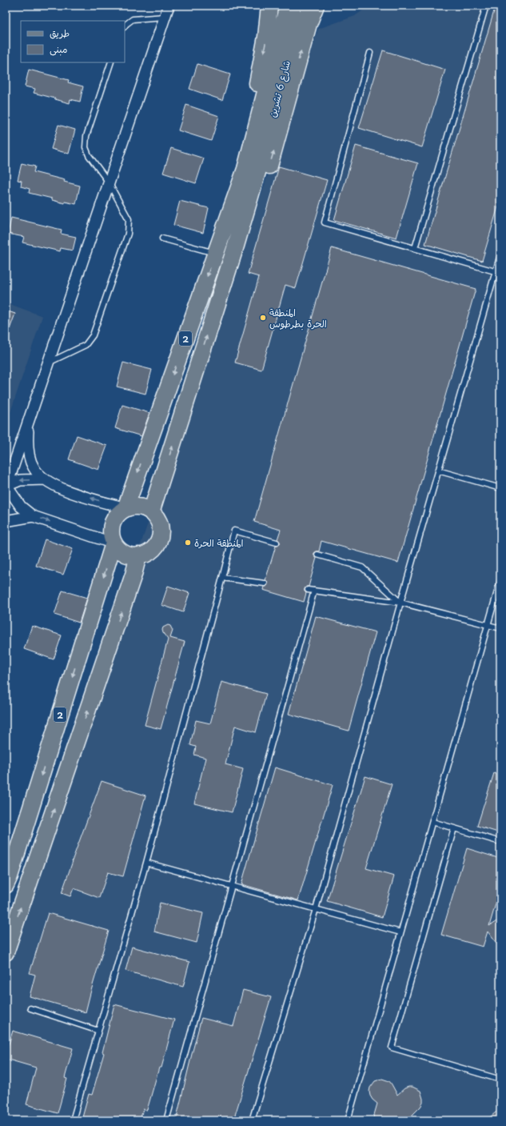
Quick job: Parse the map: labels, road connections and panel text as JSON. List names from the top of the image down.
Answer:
{
  "streets": {
    "main road": ["شارع 6 تشرين", "2"]
  },
  "crossings": [
    ["شارع 6 تشرين", "2"]
  ],
  "places": ["المنطقة الحرة بطرطوس", "المنطقة الحرة"],
  "legend": ["طريق", "مبنى"]
}
